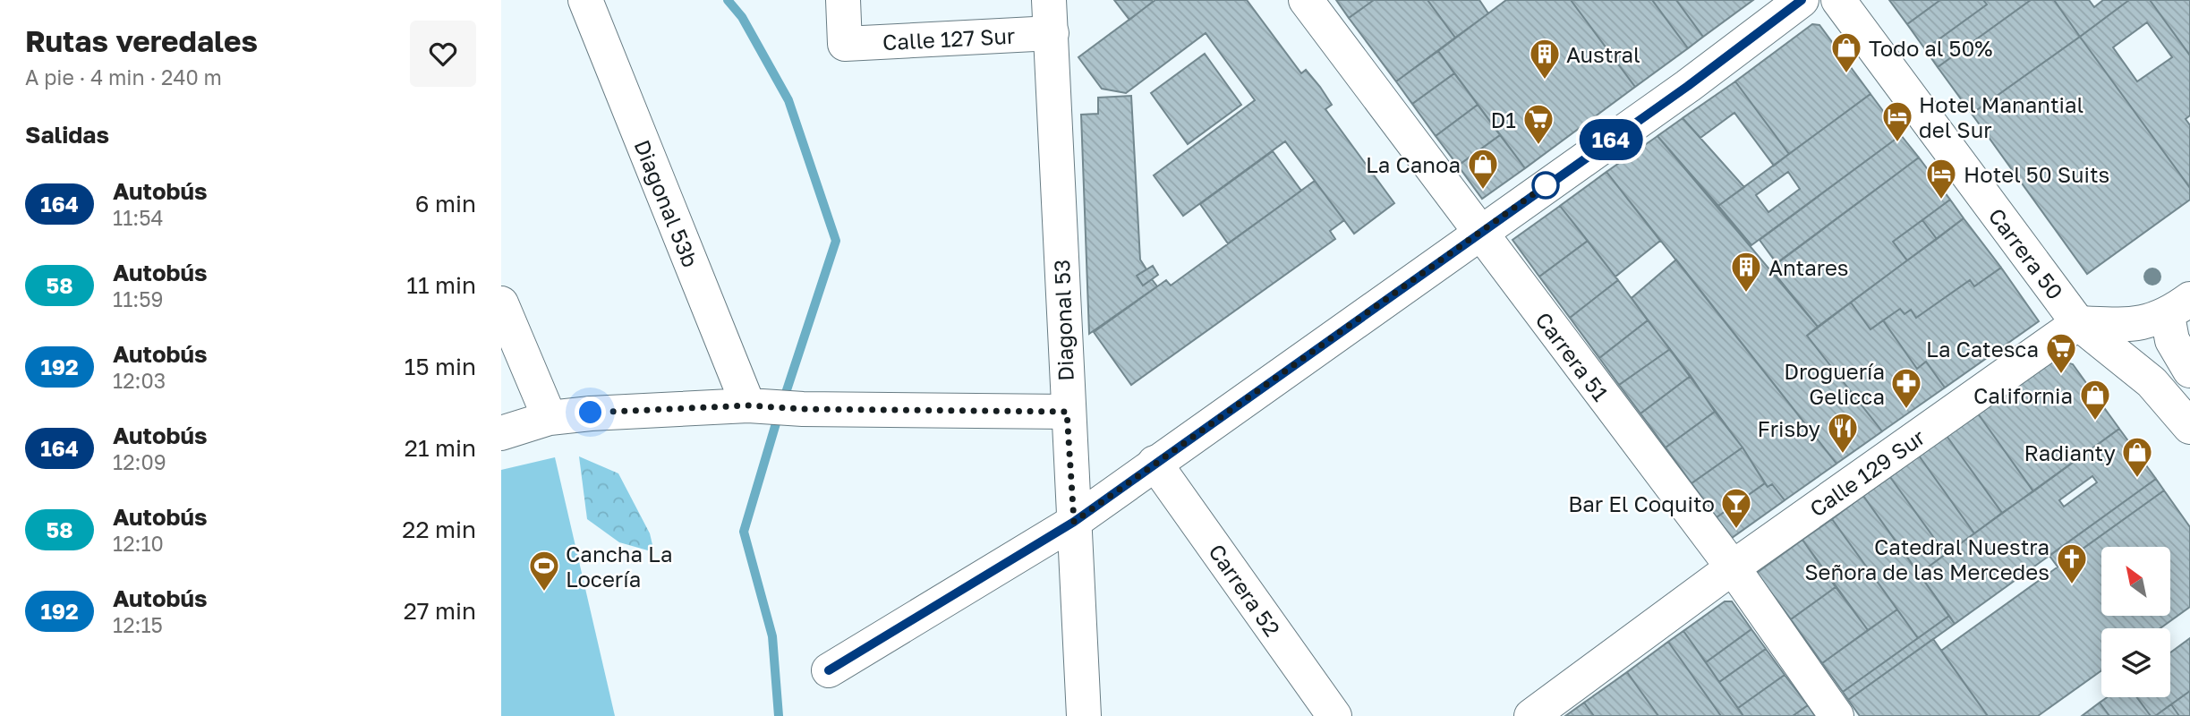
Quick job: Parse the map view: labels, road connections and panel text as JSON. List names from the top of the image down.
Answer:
{
  "streets": {
    "street": [
      "Calle 127 Sur",
      "Diagonal 53b",
      "Carrera 50",
      "Diagonal 53",
      "Carrera 51",
      "Calle 129 Sur",
      "Carrera 52"
    ]
  },
  "crossings": [
    ["Calle 127 Sur", "Diagonal 53"],
    ["Carrera 50", "Calle 129 Sur"],
    ["Carrera 51", "Calle 129 Sur"]
  ],
  "places": {
    "shop": [
      "Todo al 50%",
      "La Canoa",
      "California",
      "Radianty"
    ],
    "building": ["Austral", "Antares"],
    "hotel": ["Hotel Manantial del Sur", "Hotel 50 Suits"],
    "supermarket": ["D1", "La Catesca"],
    "pharmacy": ["Droguería Gelicca"],
    "restaurant": ["Frisby"],
    "bar": ["Bar El Coquito"],
    "church": ["Catedral Nuestra Señora de las Mercedes"],
    "sports": ["Cancha La Locería"]
  },
  "lines": ["bus line 164"],
  "north": "top left",
  "page": {
    "heading": [
      ["Rutas veredales", "A pie · 4 min · 240 m"],
      "Salidas"
    ],
    "on_map": "164",
    "list": [
      {
        "mark": "164",
        "name": "Autobús",
        "note": "11:54",
        "value": "6 min"
      },
      {
        "mark": "58",
        "name": "Autobús",
        "note": "11:59",
        "value": "11 min"
      },
      {
        "mark": "192",
        "name": "Autobús",
        "note": "12:03",
        "value": "15 min"
      },
      {
        "mark": "164",
        "name": "Autobús",
        "note": "12:09",
        "value": "21 min"
      },
      {
        "mark": "58",
        "name": "Autobús",
        "note": "12:10",
        "value": "22 min"
      },
      {
        "mark": "192",
        "name": "Autobús",
        "note": "12:15",
        "value": "27 min"
      }
    ]
  }
}
